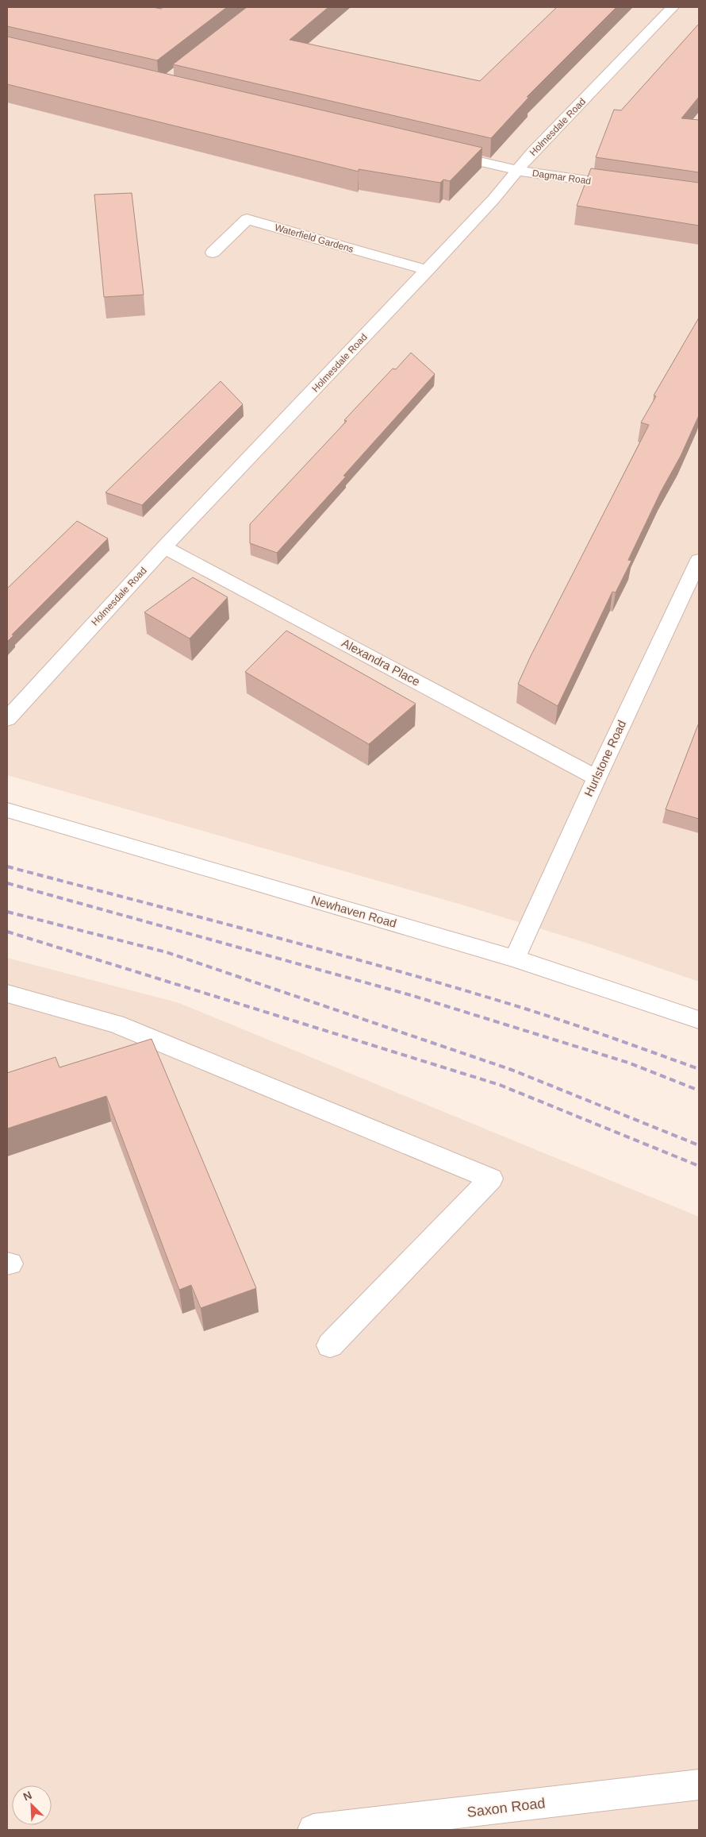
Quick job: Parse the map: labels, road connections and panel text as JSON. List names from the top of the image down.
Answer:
{
  "streets": {
    "street": [
      "Holmesdale Road",
      "Dagmar Road",
      "Waterfield Gardens",
      "Alexandra Place",
      "Hurlstone Road",
      "Newhaven Road",
      "Saxon Road"
    ]
  },
  "crossings": [
    ["Holmesdale Road", "Dagmar Road"],
    ["Holmesdale Road", "Waterfield Gardens"],
    ["Holmesdale Road", "Alexandra Place"],
    ["Alexandra Place", "Hurlstone Road"],
    ["Hurlstone Road", "Newhaven Road"]
  ],
  "north": "top left"
}
